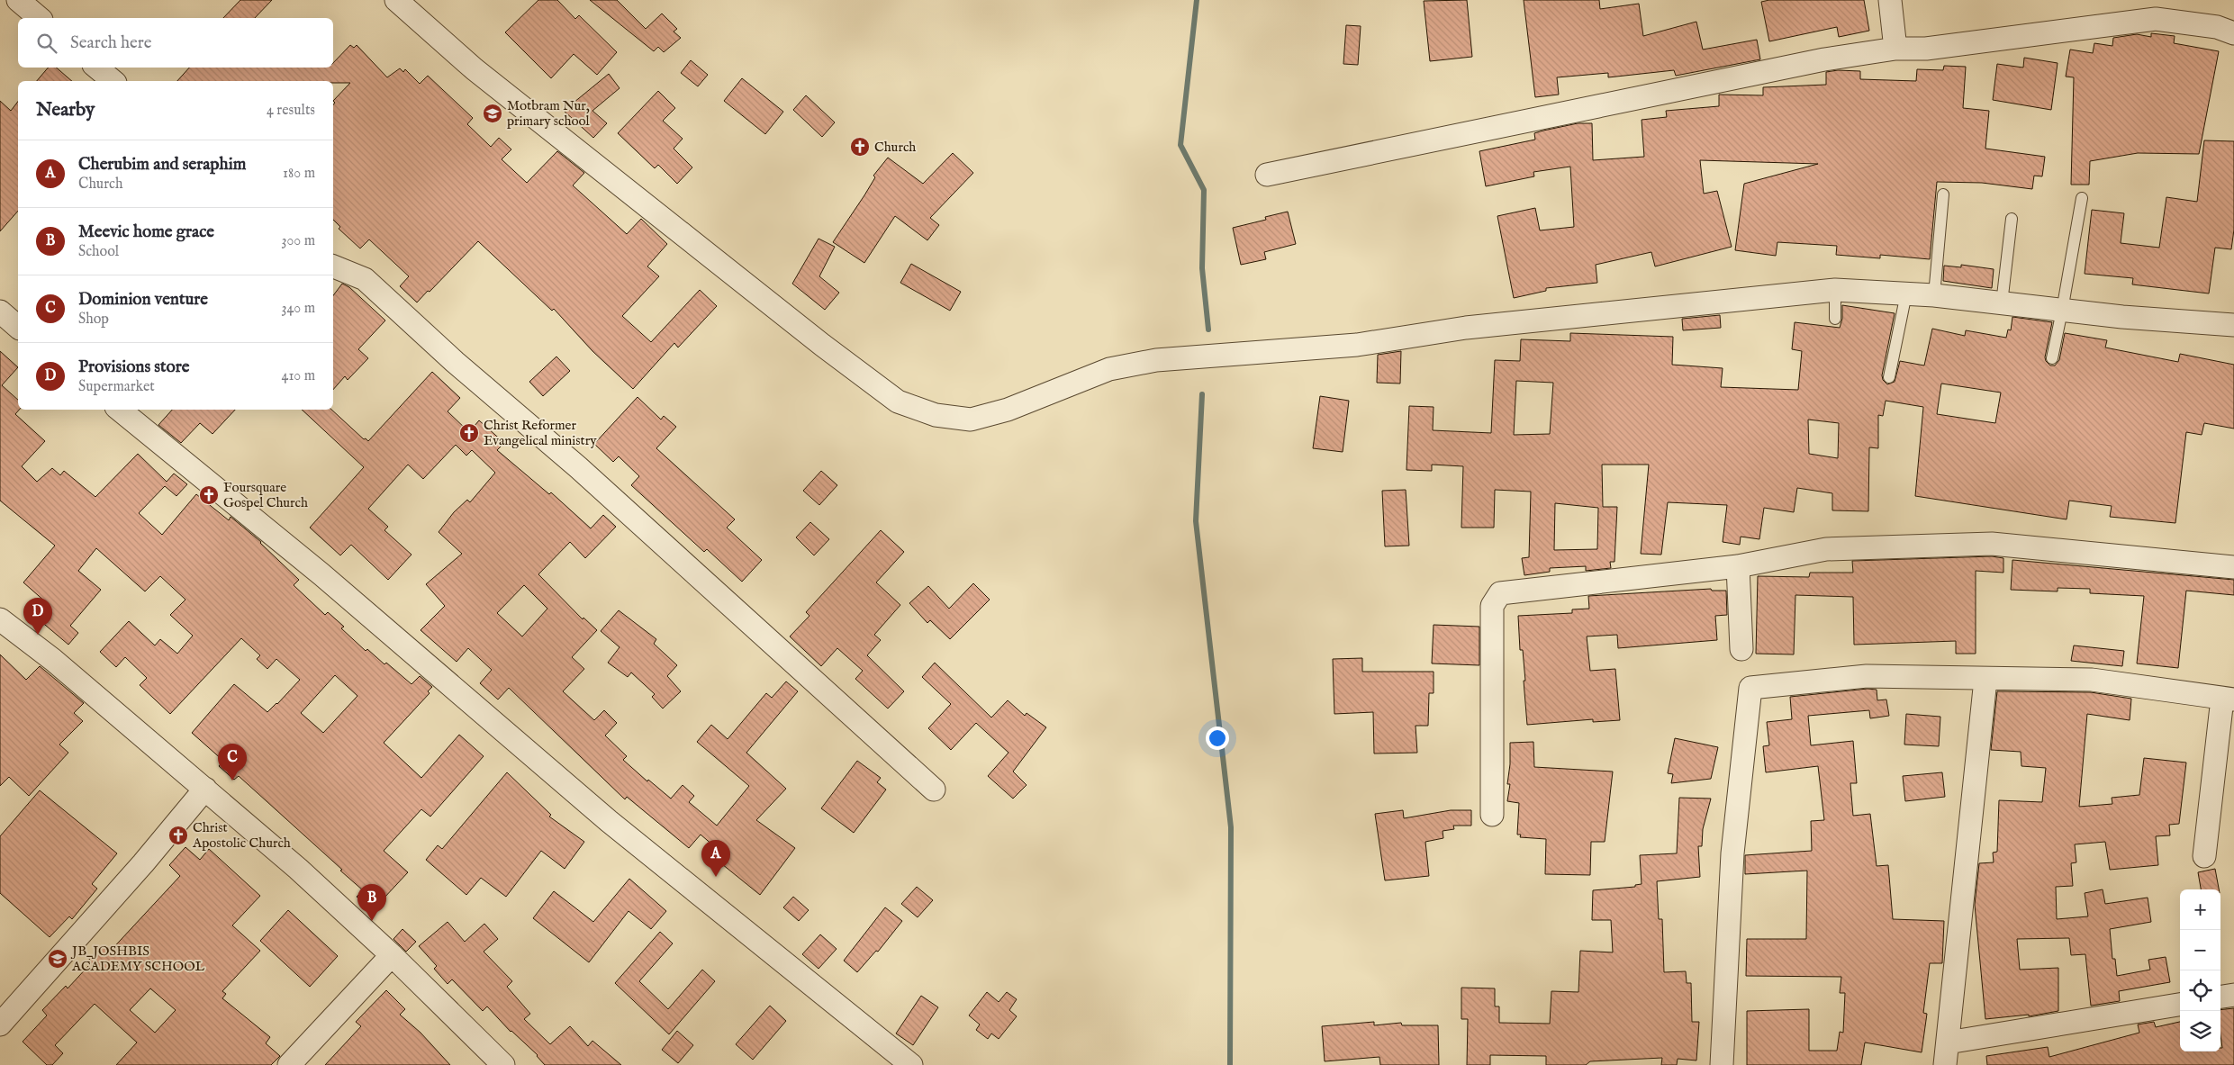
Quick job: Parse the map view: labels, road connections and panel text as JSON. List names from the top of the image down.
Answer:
{
  "places": {
    "school or university": ["Motbram Nur, primary school", "JB_JOSHBIS ACADEMY SCHOOL"],
    "church": [
      "Church",
      "Christ Reformer Evangelical ministry",
      "Foursquare Gospel Church",
      "Christ Apostolic Church"
    ]
  },
  "page": {
    "search": "Search here",
    "heading": ["Nearby", "4 results"],
    "list": [
      {
        "mark": "A",
        "name": "Cherubim and seraphim",
        "note": "Church",
        "value": "180 m"
      },
      {
        "mark": "B",
        "name": "Meevic home grace",
        "note": "School",
        "value": "300 m"
      },
      {
        "mark": "C",
        "name": "Dominion venture",
        "note": "Shop",
        "value": "340 m"
      },
      {
        "mark": "D",
        "name": "Provisions store",
        "note": "Supermarket",
        "value": "410 m"
      }
    ],
    "pins": [
      "D",
      "C",
      "A",
      "B"
    ],
    "map_buttons": ["+", "−"]
  }
}
